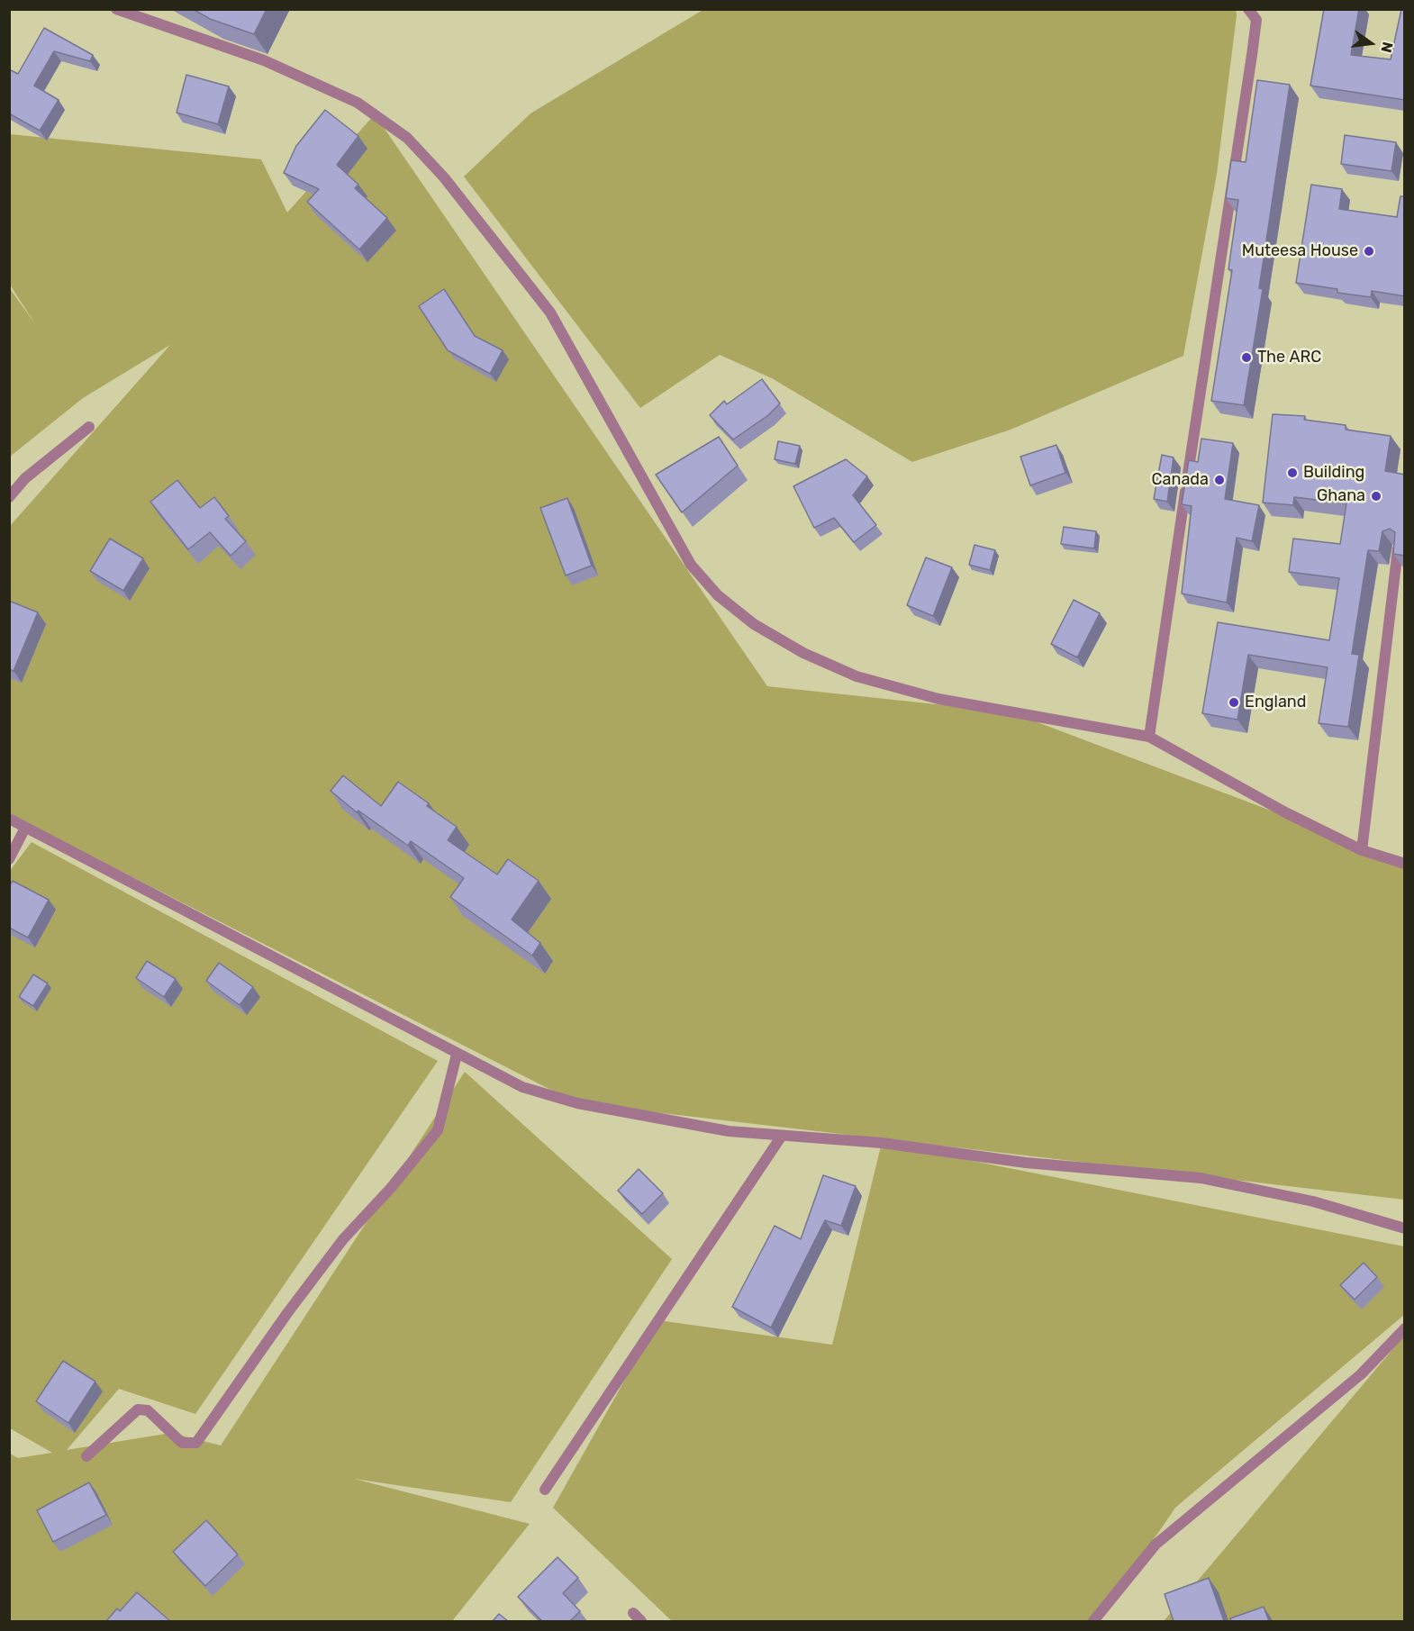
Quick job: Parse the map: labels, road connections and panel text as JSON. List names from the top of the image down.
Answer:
{
  "places": [
    "Muteesa House",
    "The ARC",
    "Building",
    "Canada",
    "Ghana",
    "England"
  ],
  "north": "right"
}
